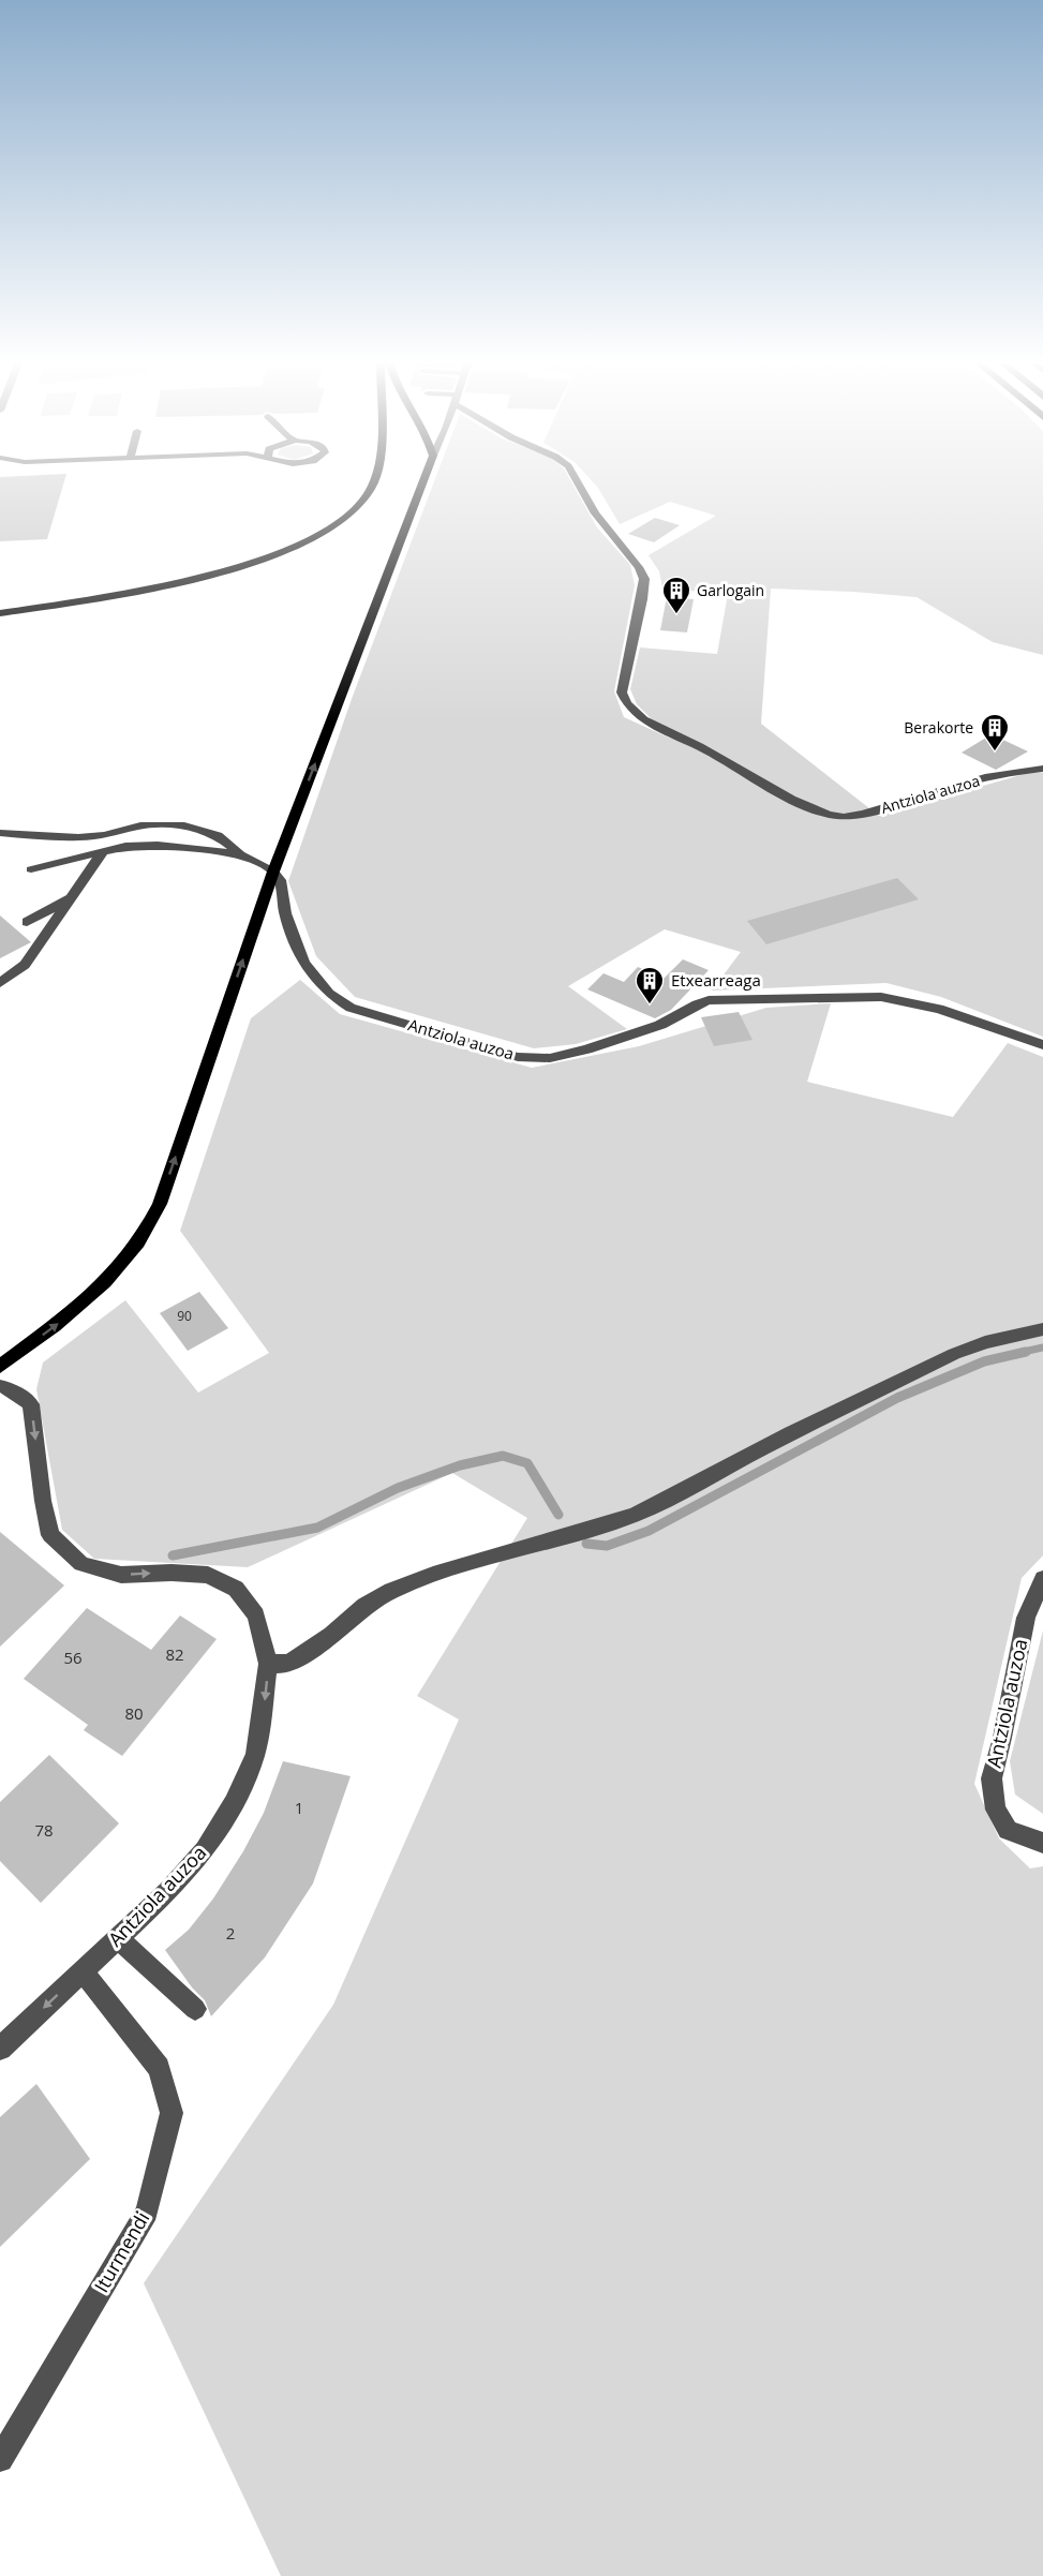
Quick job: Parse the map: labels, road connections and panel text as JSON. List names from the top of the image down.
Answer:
{
  "streets": {
    "street": ["Antziola auzoa", "Iturmendi"]
  },
  "crossings": [
    ["Antziola auzoa", "Iturmendi"]
  ],
  "places": {
    "building": ["Garlogain", "Berakorte", "Etxearreaga"]
  },
  "house_numbers": [
    "90",
    "82",
    "56",
    "80",
    "1",
    "78",
    "2"
  ]
}
